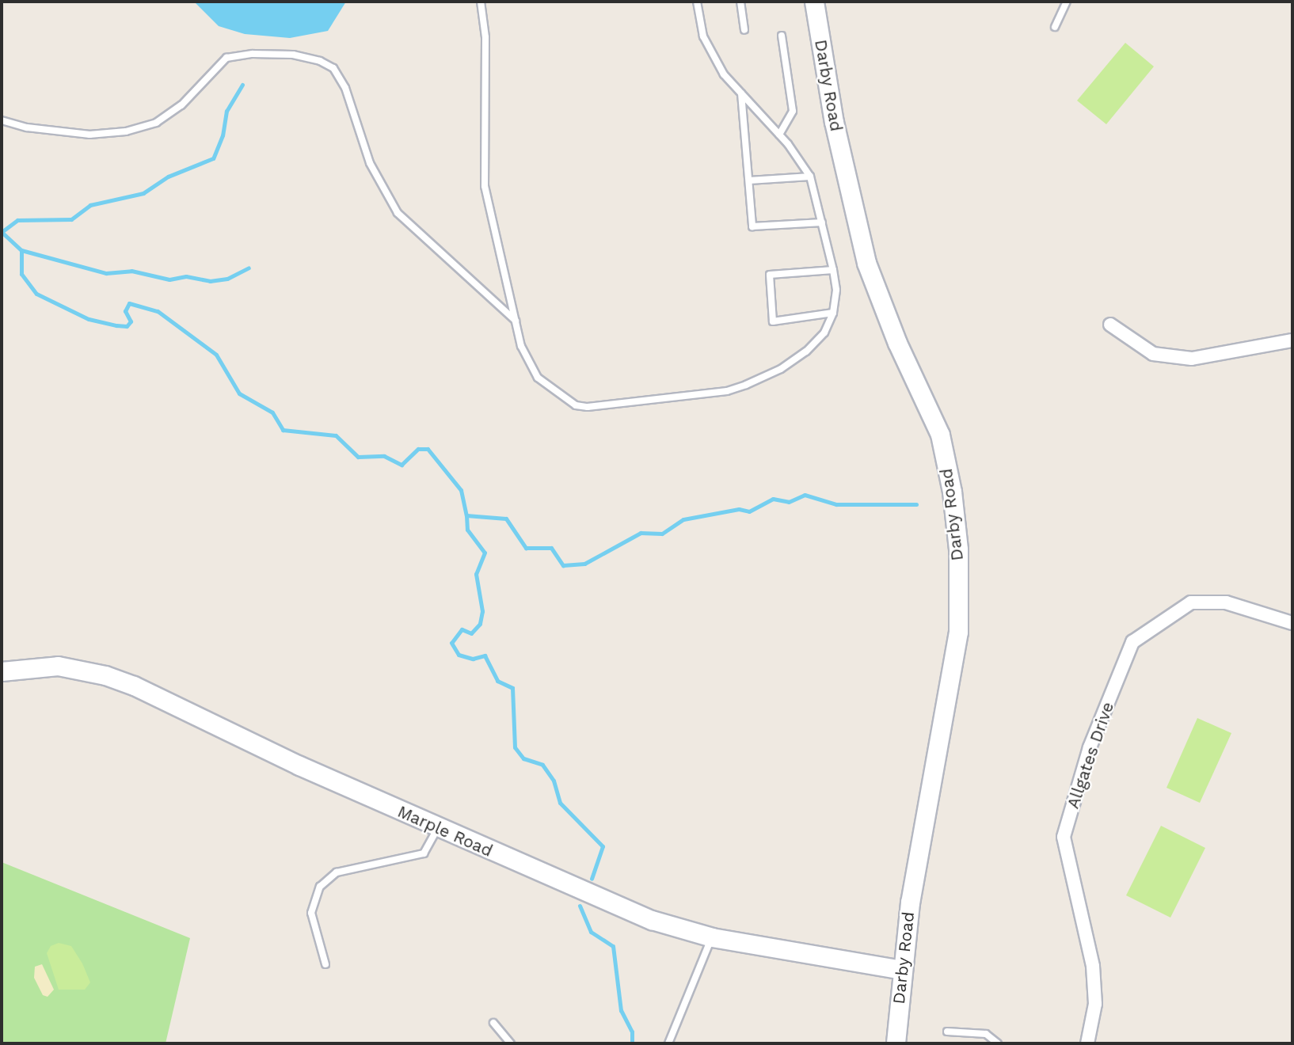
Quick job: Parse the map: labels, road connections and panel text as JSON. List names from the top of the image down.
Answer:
{
  "streets": {
    "main road": ["Darby Road", "Marple Road"],
    "street": ["Allgates Drive"]
  },
  "crossings": [
    ["Darby Road", "Marple Road"]
  ]
}
